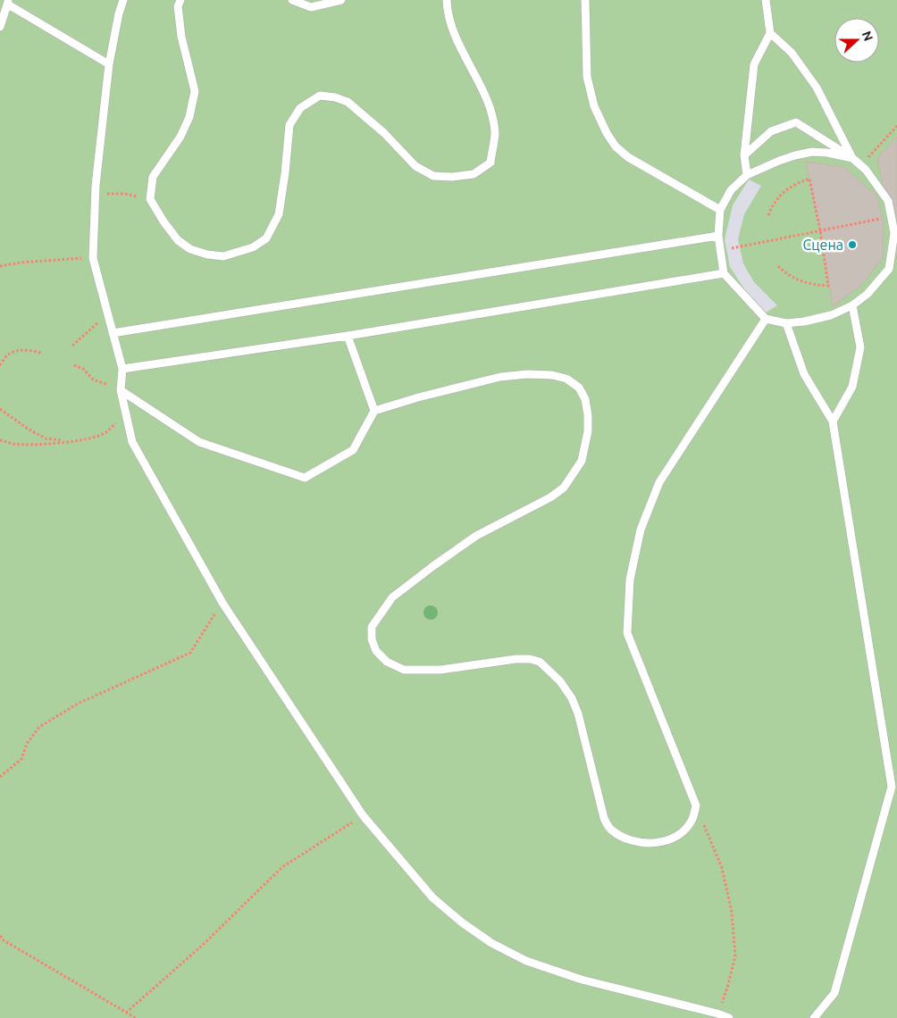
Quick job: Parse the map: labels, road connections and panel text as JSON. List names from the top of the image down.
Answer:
{
  "places": ["Сцена"],
  "north": "right"
}
